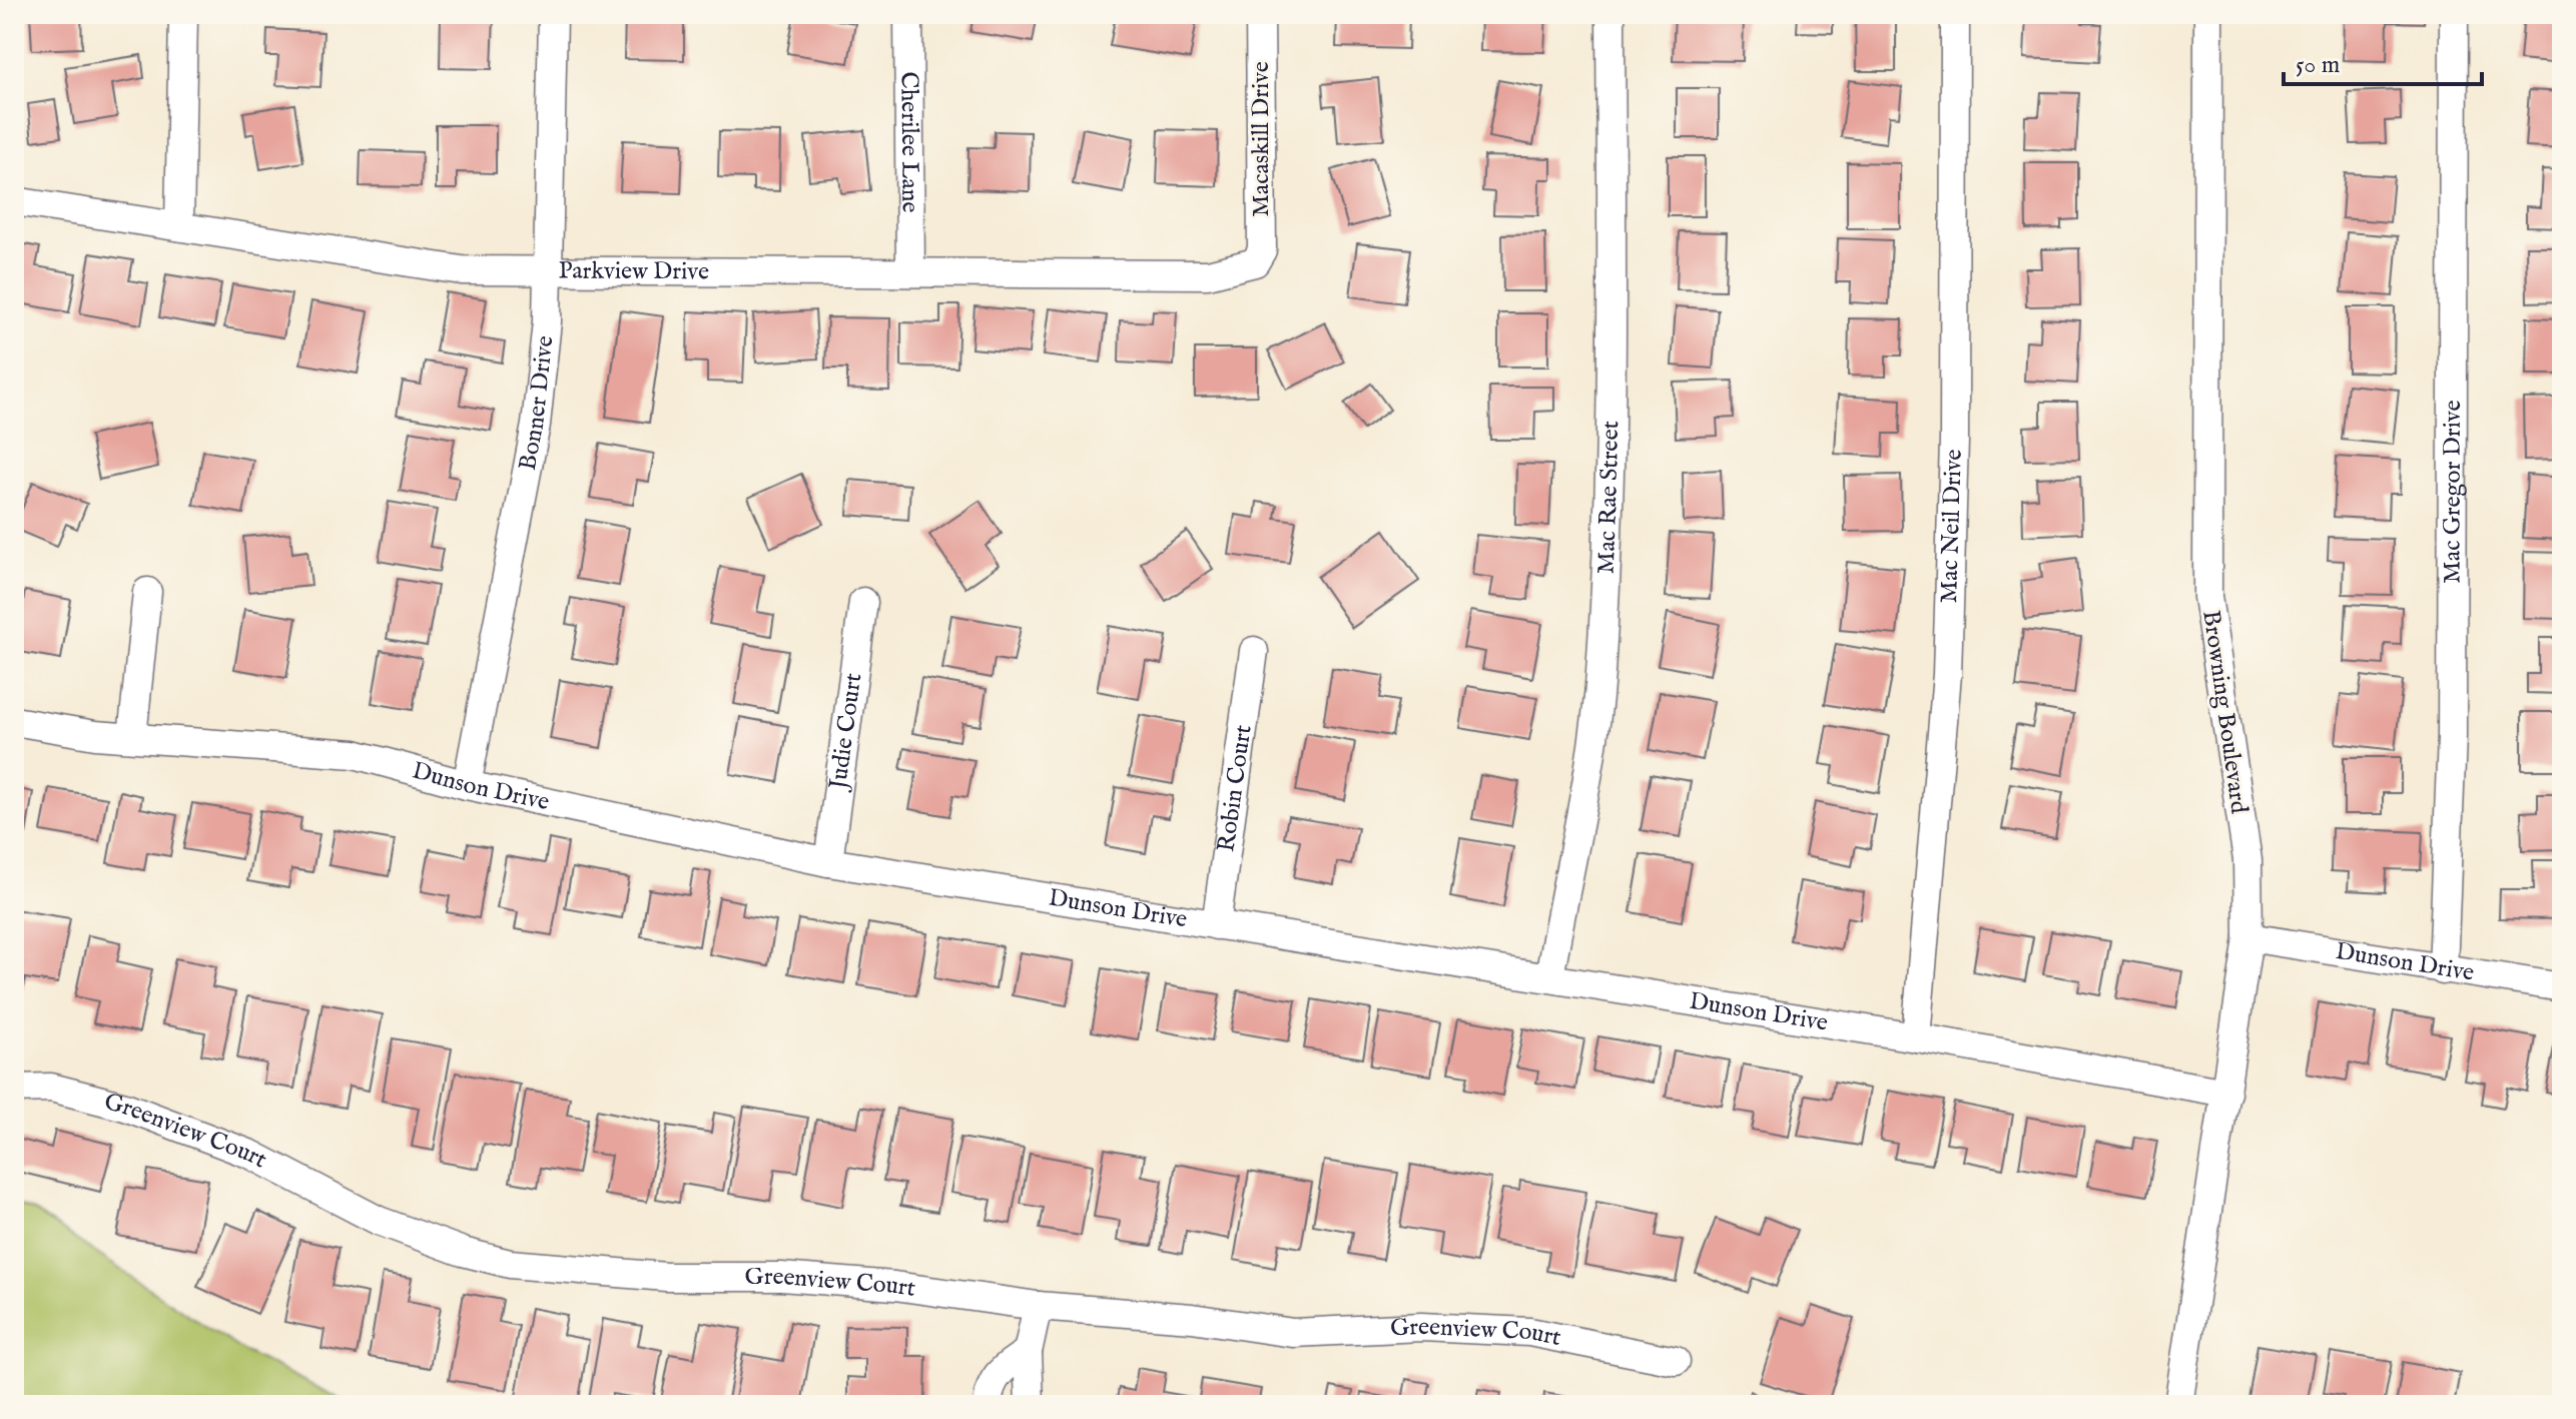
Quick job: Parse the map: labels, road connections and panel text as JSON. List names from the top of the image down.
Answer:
{
  "streets": {
    "street": [
      "Macaskill Drive",
      "Cherilee Lane",
      "Parkview Drive",
      "Bonner Drive",
      "Mac Gregor Drive",
      "Mac Rae Street",
      "Mac Neil Drive",
      "Browning Boulevard",
      "Judie Court",
      "Dunson Drive",
      "Robin Court",
      "Greenview Court"
    ]
  },
  "crossings": [
    ["Macaskill Drive", "Parkview Drive"],
    ["Cherilee Lane", "Parkview Drive"],
    ["Parkview Drive", "Bonner Drive"],
    ["Bonner Drive", "Dunson Drive"],
    ["Mac Gregor Drive", "Dunson Drive"],
    ["Mac Rae Street", "Dunson Drive"],
    ["Mac Neil Drive", "Dunson Drive"],
    ["Browning Boulevard", "Dunson Drive"],
    ["Judie Court", "Dunson Drive"],
    ["Dunson Drive", "Robin Court"]
  ],
  "scale_bar": "50 m"
}
